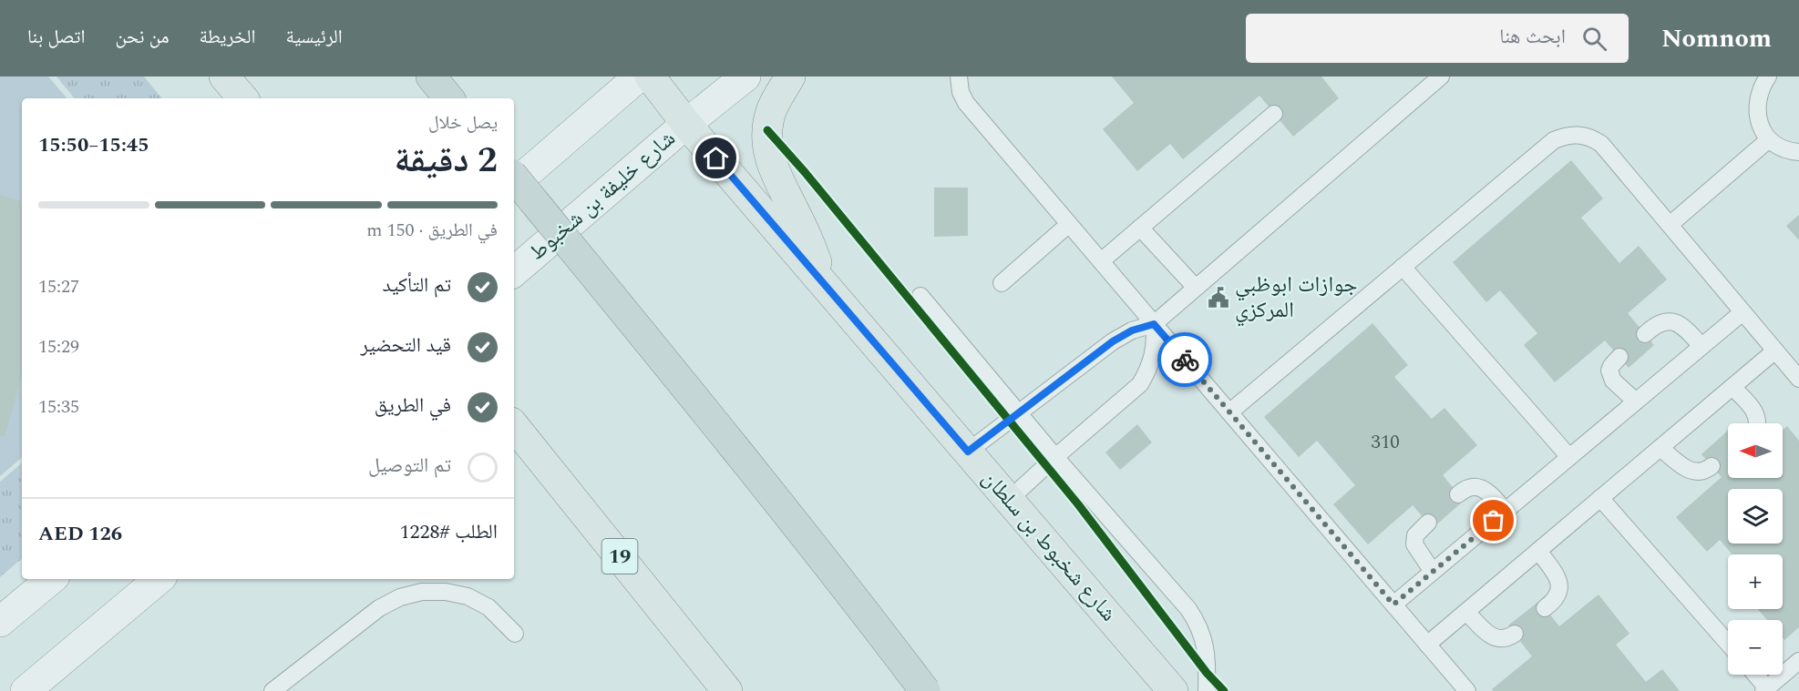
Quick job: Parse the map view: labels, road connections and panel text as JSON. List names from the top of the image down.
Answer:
{
  "streets": {
    "main road": ["شارع خليفة بن شخبوط", "شارع شخبوط بن سلطان", "19"]
  },
  "crossings": [
    ["شارع خليفة بن شخبوط", "شارع شخبوط بن سلطان"]
  ],
  "places": {
    "public building": ["جوازات ابوظبي المركزي"]
  },
  "house_numbers": ["310"],
  "north": "left",
  "page": {
    "header": "Nomnom",
    "search": "ابحث هنا",
    "nav": [
      "الرئيسية",
      "الخريطة",
      "من نحن",
      "اتصل بنا"
    ],
    "heading": ["2 دقيقة", "يصل خلال", "15:45–15:50"],
    "panel": ["الطلب #1228", "AED 126"],
    "bar": "في الطريق · 150 m",
    "list": [
      ["تم التأكيد", "15:27"],
      ["قيد التحضير", "15:29"],
      ["في الطريق", "15:35"],
      "تم التوصيل"
    ],
    "map_buttons": ["+", "−"]
  }
}
